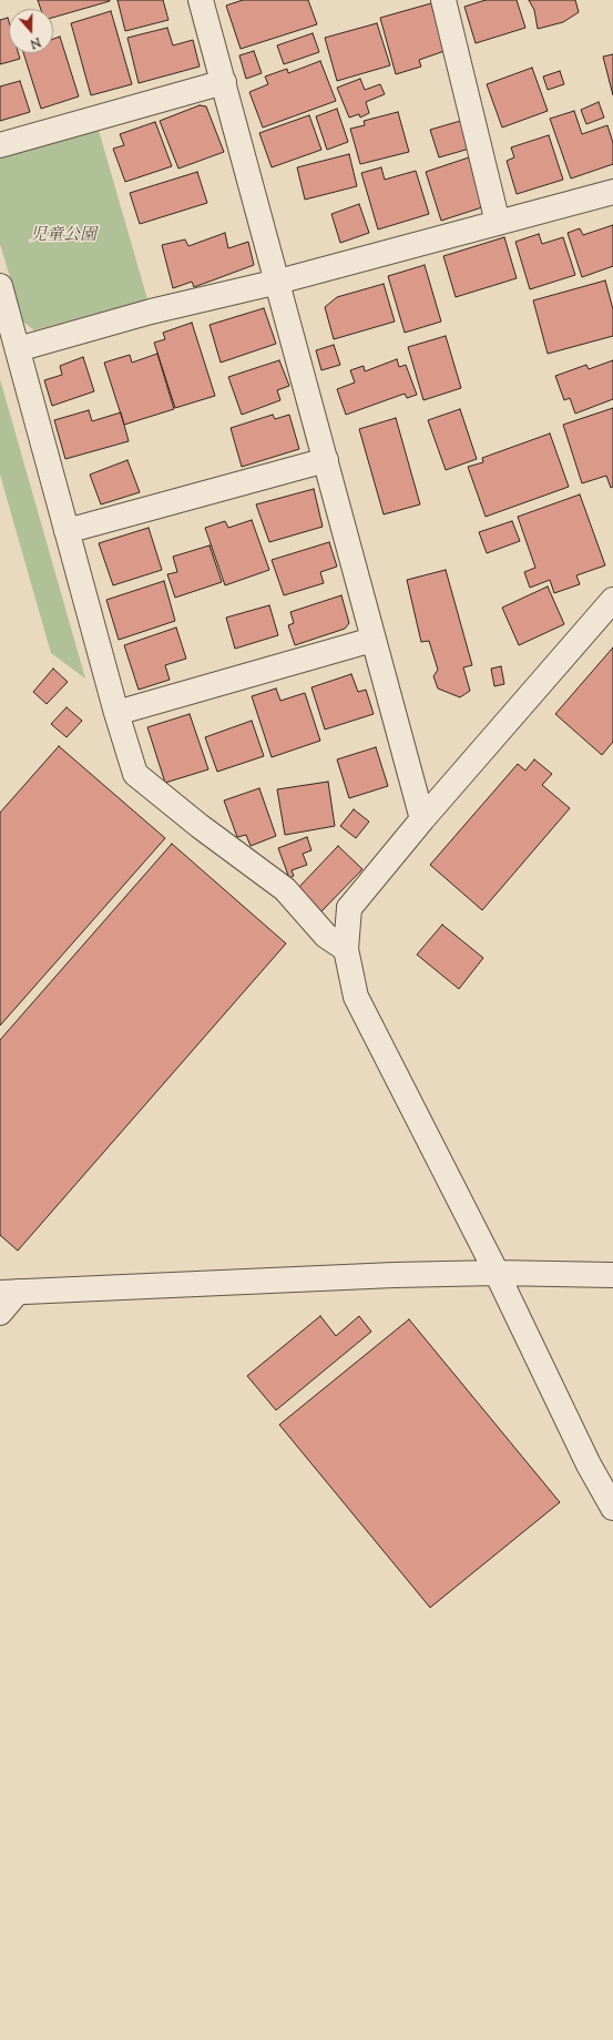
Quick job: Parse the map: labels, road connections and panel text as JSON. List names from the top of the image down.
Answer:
{
  "parks": ["児童公園"],
  "north": "bottom"
}
